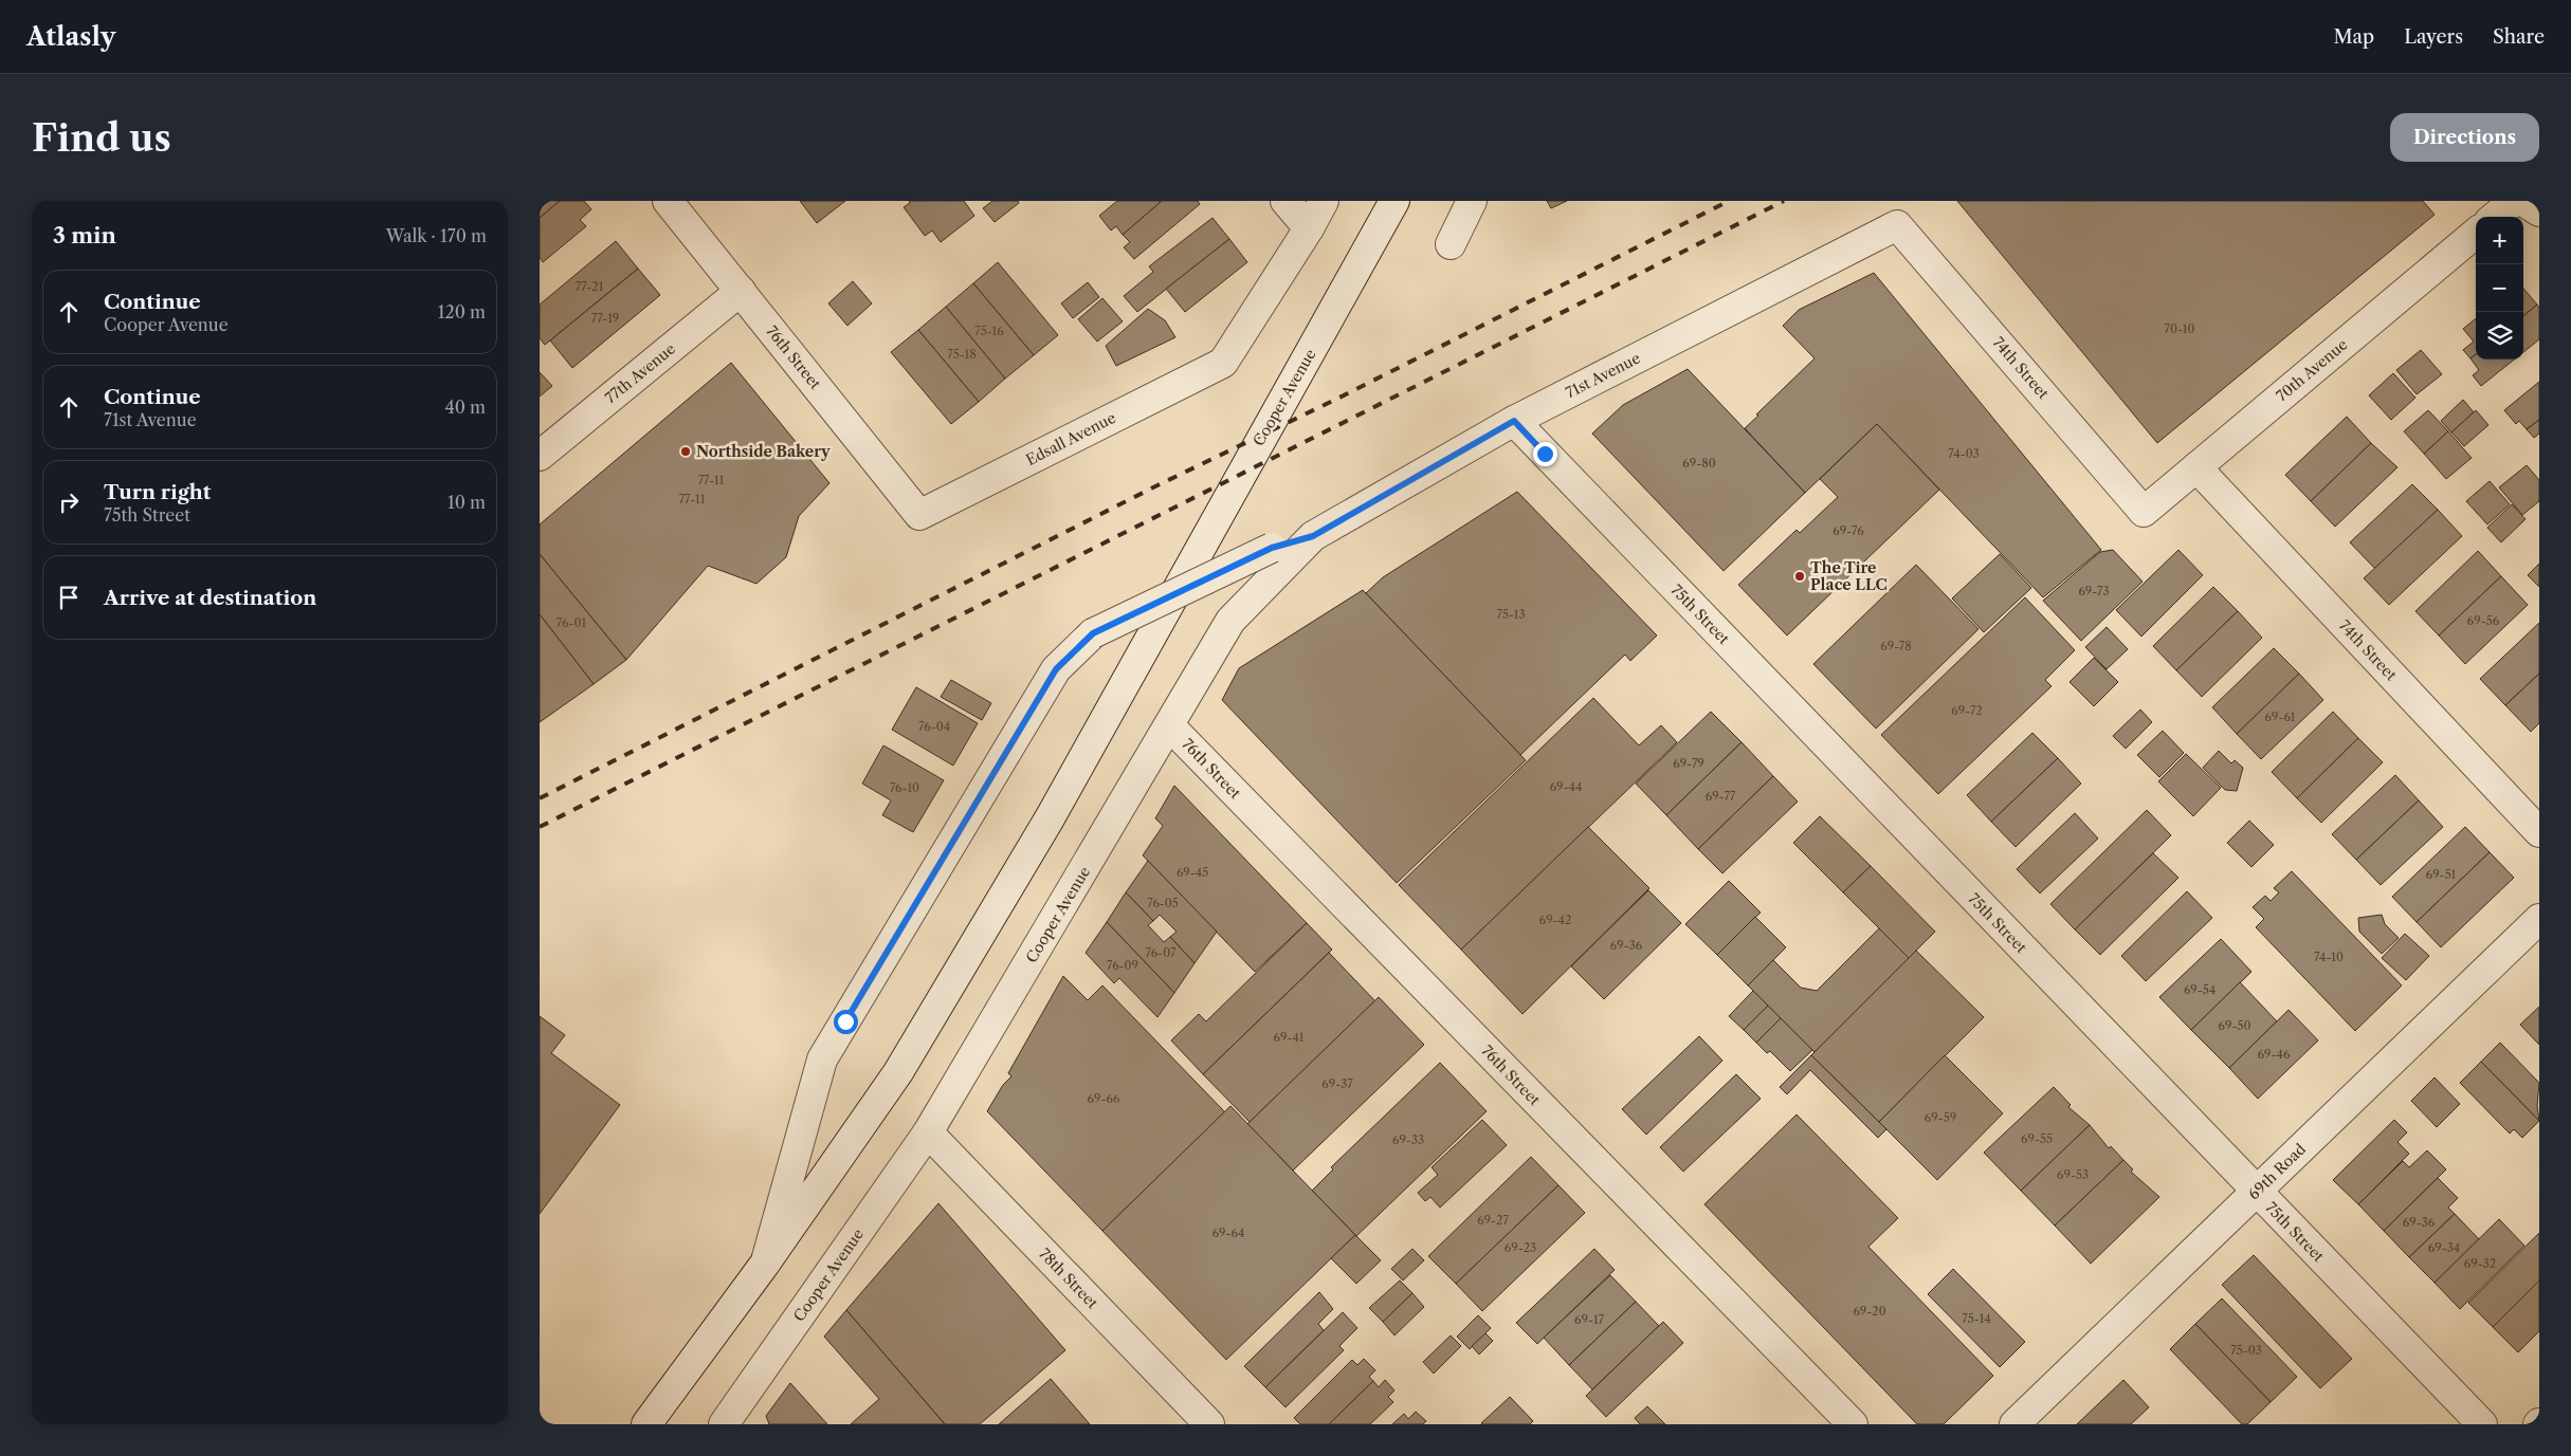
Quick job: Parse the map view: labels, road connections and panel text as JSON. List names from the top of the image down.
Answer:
{
  "streets": {
    "street": [
      "76th Street",
      "74th Street",
      "70th Avenue",
      "77th Avenue",
      "71st Avenue",
      "Cooper Avenue",
      "Edsall Avenue",
      "75th Street",
      "69th Road",
      "78th Street"
    ]
  },
  "crossings": [
    ["76th Street", "77th Avenue"],
    ["76th Street", "Cooper Avenue"],
    ["76th Street", "Edsall Avenue"],
    ["74th Street", "70th Avenue"],
    ["74th Street", "71st Avenue"],
    ["71st Avenue", "Cooper Avenue"],
    ["71st Avenue", "75th Street"],
    ["Cooper Avenue", "78th Street"],
    ["75th Street", "69th Road"]
  ],
  "places": ["Northside Bakery", "The Tire Place LLC"],
  "house_numbers": [
    "77-21",
    "77-19",
    "70-10",
    "75-16",
    "75-18",
    "74-03",
    "69-80",
    "77-11",
    "77-11",
    "69-76",
    "69-73",
    "75-13",
    "69-56",
    "76-01",
    "69-78",
    "69-72",
    "69-61",
    "76-04",
    "69-79",
    "69-44",
    "76-10",
    "69-77",
    "69-45",
    "69-51",
    "76-05",
    "69-42",
    "69-36",
    "76-07",
    "74-10",
    "76-09",
    "69-54",
    "69-50",
    "69-41",
    "69-46",
    "69-37",
    "69-66",
    "69-59",
    "69-55",
    "69-33",
    "69-53",
    "69-27",
    "69-36",
    "69-64",
    "69-23",
    "69-34",
    "69-32",
    "69-20",
    "75-14",
    "69-17",
    "75-03"
  ],
  "page": {
    "header": "Atlasly",
    "nav": ["Map", "Layers", "Share"],
    "buttons": "Directions",
    "title": "Find us",
    "heading": ["3 min", "Walk · 170 m"],
    "map_buttons": ["+", "−"],
    "list": [
      ["Continue", "Cooper Avenue", "120 m"],
      ["Continue", "71st Avenue", "40 m"],
      ["Turn right", "75th Street", "10 m"],
      "Arrive at destination"
    ]
  }
}
